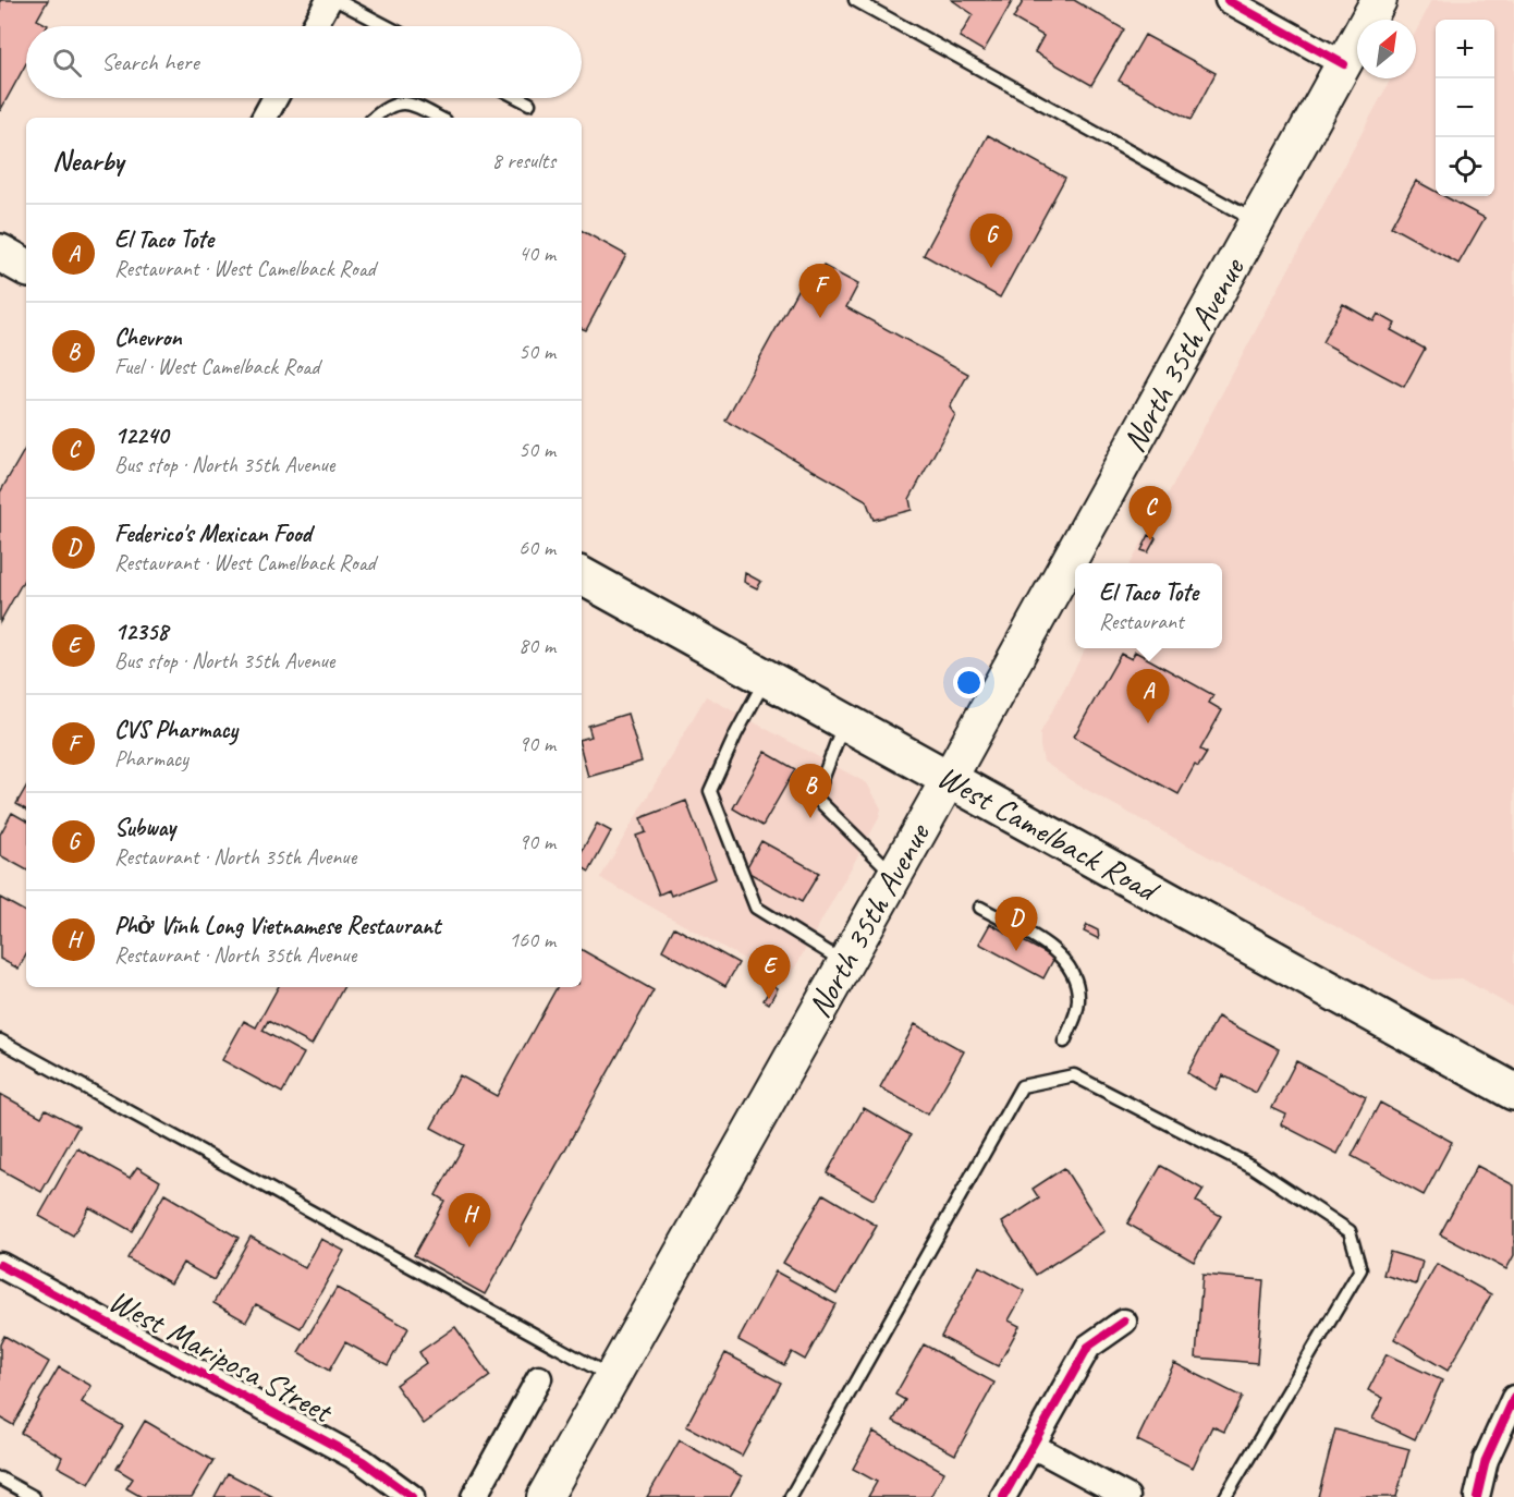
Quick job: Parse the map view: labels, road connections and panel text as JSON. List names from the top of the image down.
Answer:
{
  "streets": {
    "main road": ["North 35th Avenue", "West Camelback Road"],
    "street": ["West Mariposa Street"]
  },
  "crossings": [
    ["North 35th Avenue", "West Camelback Road"]
  ],
  "north": "top right",
  "page": {
    "map_buttons": ["+", "−"],
    "search": "Search here",
    "heading": ["Nearby", "8 results"],
    "list": [
      {
        "mark": "A",
        "name": "El Taco Tote",
        "note": "Restaurant · West Camelback Road",
        "value": "40 m"
      },
      {
        "mark": "B",
        "name": "Chevron",
        "note": "Fuel · West Camelback Road",
        "value": "50 m"
      },
      {
        "mark": "C",
        "name": "12240",
        "note": "Bus stop · North 35th Avenue",
        "value": "50 m"
      },
      {
        "mark": "D",
        "name": "Federico's Mexican Food",
        "note": "Restaurant · West Camelback Road",
        "value": "60 m"
      },
      {
        "mark": "E",
        "name": "12358",
        "note": "Bus stop · North 35th Avenue",
        "value": "80 m"
      },
      {
        "mark": "F",
        "name": "CVS Pharmacy",
        "note": "Pharmacy",
        "value": "90 m"
      },
      {
        "mark": "G",
        "name": "Subway",
        "note": "Restaurant · North 35th Avenue",
        "value": "90 m"
      },
      {
        "mark": "H",
        "name": "Phở Vĩnh Long Vietnamese Restaurant",
        "note": "Restaurant · North 35th Avenue",
        "value": "160 m"
      }
    ],
    "pins": [
      "G",
      "F",
      "C",
      "A",
      "B",
      "D",
      "E",
      "H"
    ],
    "popup": ["El Taco Tote", "Restaurant"]
  }
}
